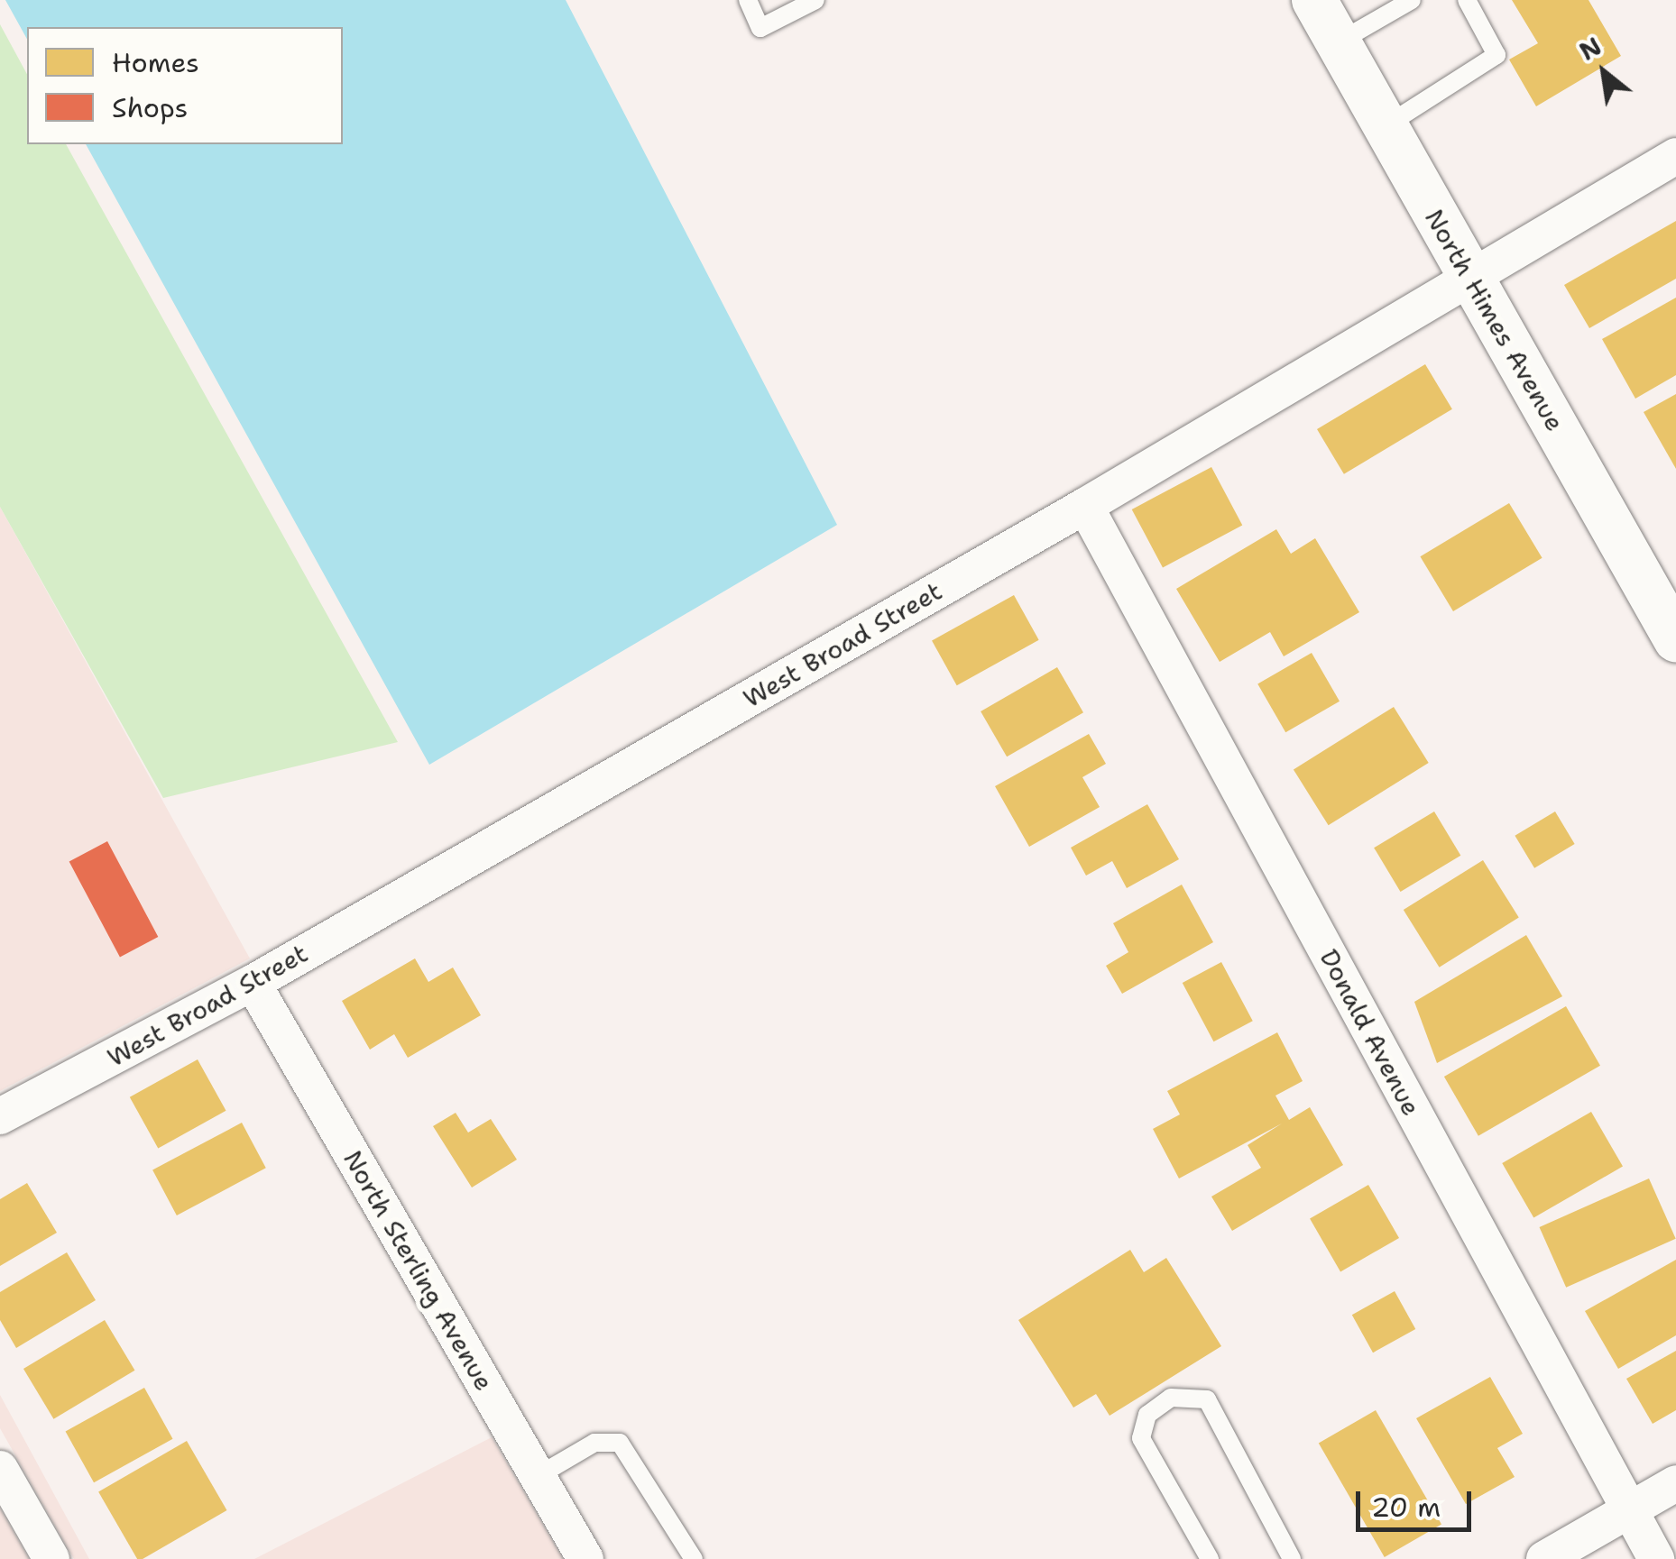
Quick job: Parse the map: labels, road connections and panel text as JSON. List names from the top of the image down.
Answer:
{
  "streets": {
    "street": [
      "North Himes Avenue",
      "West Broad Street",
      "Donald Avenue",
      "North Sterling Avenue"
    ]
  },
  "crossings": [
    ["North Himes Avenue", "West Broad Street"],
    ["West Broad Street", "Donald Avenue"],
    ["West Broad Street", "North Sterling Avenue"]
  ],
  "legend": ["Homes", "Shops"],
  "scale_bar": "20 m",
  "north": "top left"
}
